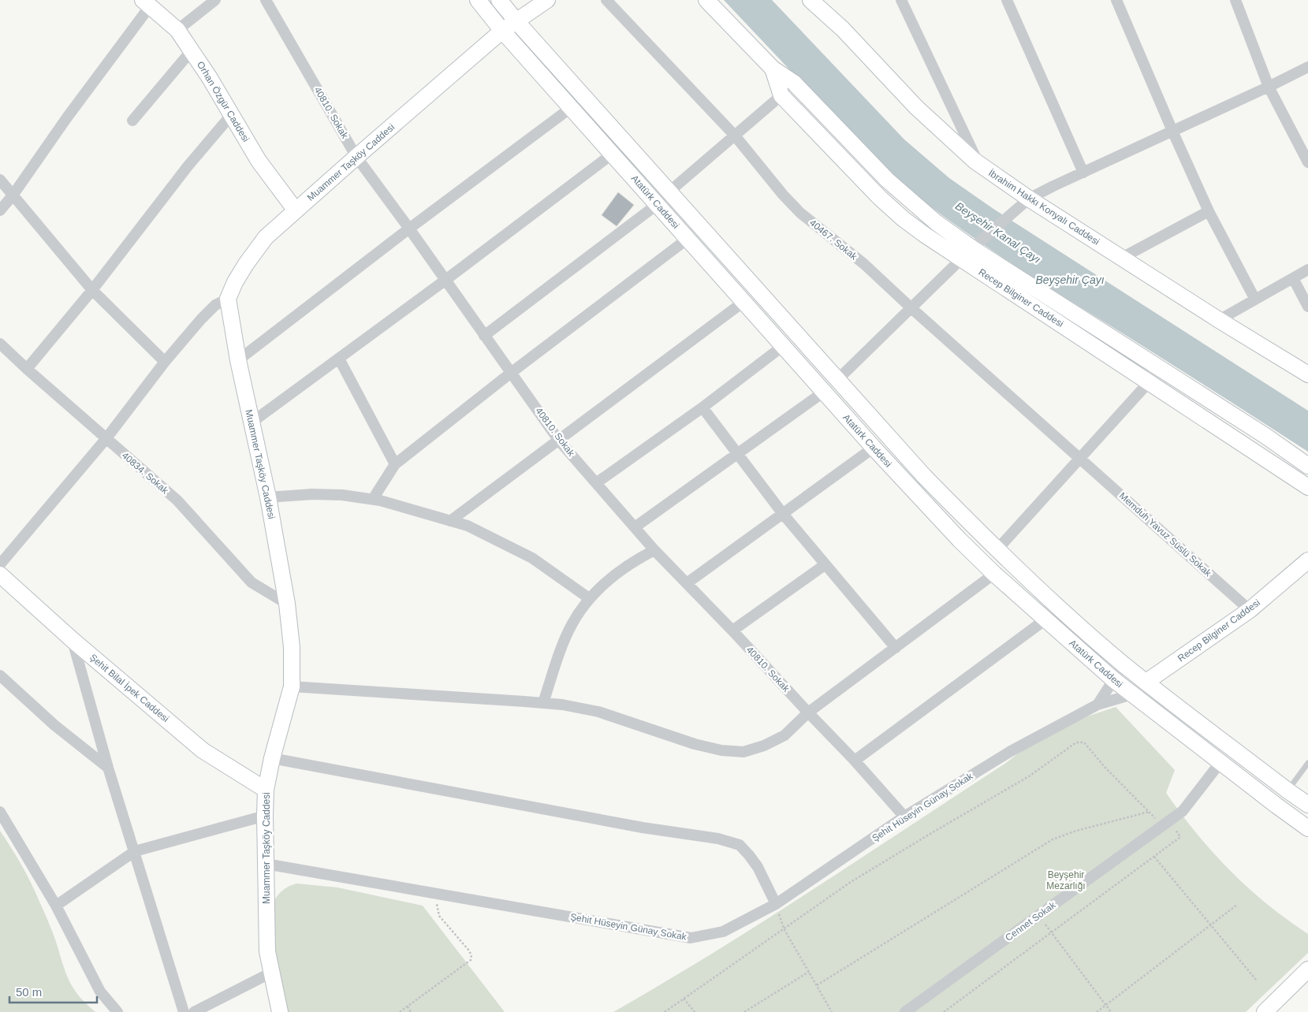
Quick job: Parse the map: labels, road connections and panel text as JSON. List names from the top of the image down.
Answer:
{
  "streets": {
    "street": [
      "Orhan Özgür Caddesi",
      "40810. Sokak",
      "Muammer Taşköy Caddesi",
      "Atatürk Caddesi",
      "İbrahim Hakkı Konyalı Caddesi",
      "40467. Sokak",
      "Recep Bilginer Caddesi",
      "40834. Sokak",
      "Memduh Yavuz Süslü Sokak",
      "Şehit Bilal İpek Caddesi",
      "Şehit Hüseyin Günay Sokak",
      "Cennet Sokak"
    ]
  },
  "crossings": [
    ["Orhan Özgür Caddesi", "Muammer Taşköy Caddesi"],
    ["40810. Sokak", "Muammer Taşköy Caddesi"],
    ["40810. Sokak", "Şehit Hüseyin Günay Sokak"],
    ["Muammer Taşköy Caddesi", "Atatürk Caddesi"],
    ["Muammer Taşköy Caddesi", "40834. Sokak"],
    ["Muammer Taşköy Caddesi", "Şehit Bilal İpek Caddesi"],
    ["Muammer Taşköy Caddesi", "Şehit Hüseyin Günay Sokak"],
    ["Atatürk Caddesi", "Recep Bilginer Caddesi"],
    ["Atatürk Caddesi", "Şehit Hüseyin Günay Sokak"],
    ["Atatürk Caddesi", "Cennet Sokak"],
    ["40467. Sokak", "Memduh Yavuz Süslü Sokak"],
    ["Recep Bilginer Caddesi", "Memduh Yavuz Süslü Sokak"]
  ],
  "water": ["Beyşehir Kanal Çayı", "Beyşehir Çayı"],
  "parks": ["Beyşehir Mezarlığı"],
  "scale_bar": "50 m"
}
